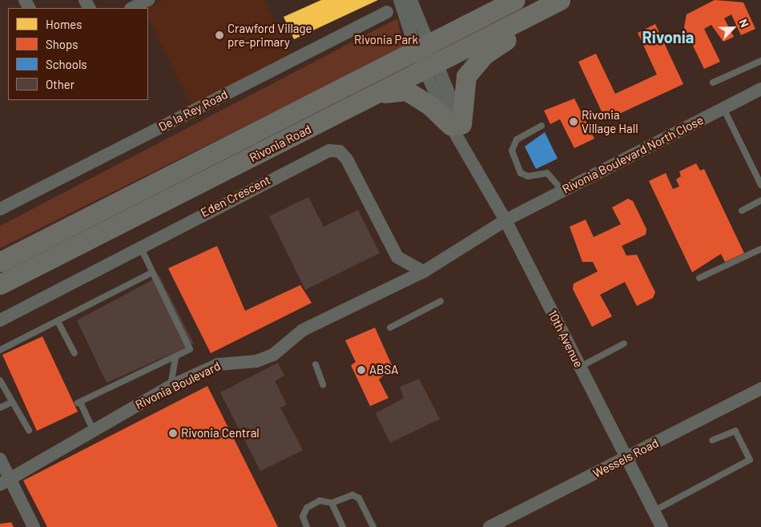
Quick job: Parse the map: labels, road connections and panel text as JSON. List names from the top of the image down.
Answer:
{
  "streets": {
    "main road": ["Rivonia Road"],
    "street": [
      "De la Rey Road",
      "Rivonia Boulevard North Close",
      "Eden Crescent",
      "10th Avenue",
      "Rivonia Boulevard",
      "Wessels Road"
    ]
  },
  "crossings": [
    ["Rivonia Road", "10th Avenue"],
    ["Rivonia Boulevard North Close", "10th Avenue"],
    ["Rivonia Boulevard North Close", "Rivonia Boulevard"],
    ["Eden Crescent", "Rivonia Boulevard"],
    ["10th Avenue", "Rivonia Boulevard"],
    ["10th Avenue", "Wessels Road"]
  ],
  "districts": ["Rivonia"],
  "parks": ["Rivonia Park"],
  "places": [
    "Crawford Village pre-primary",
    "Rivonia Village Hall",
    "ABSA",
    "Rivonia Central"
  ],
  "legend": [
    "Homes",
    "Shops",
    "Schools",
    "Other"
  ],
  "north": "top right"
}
